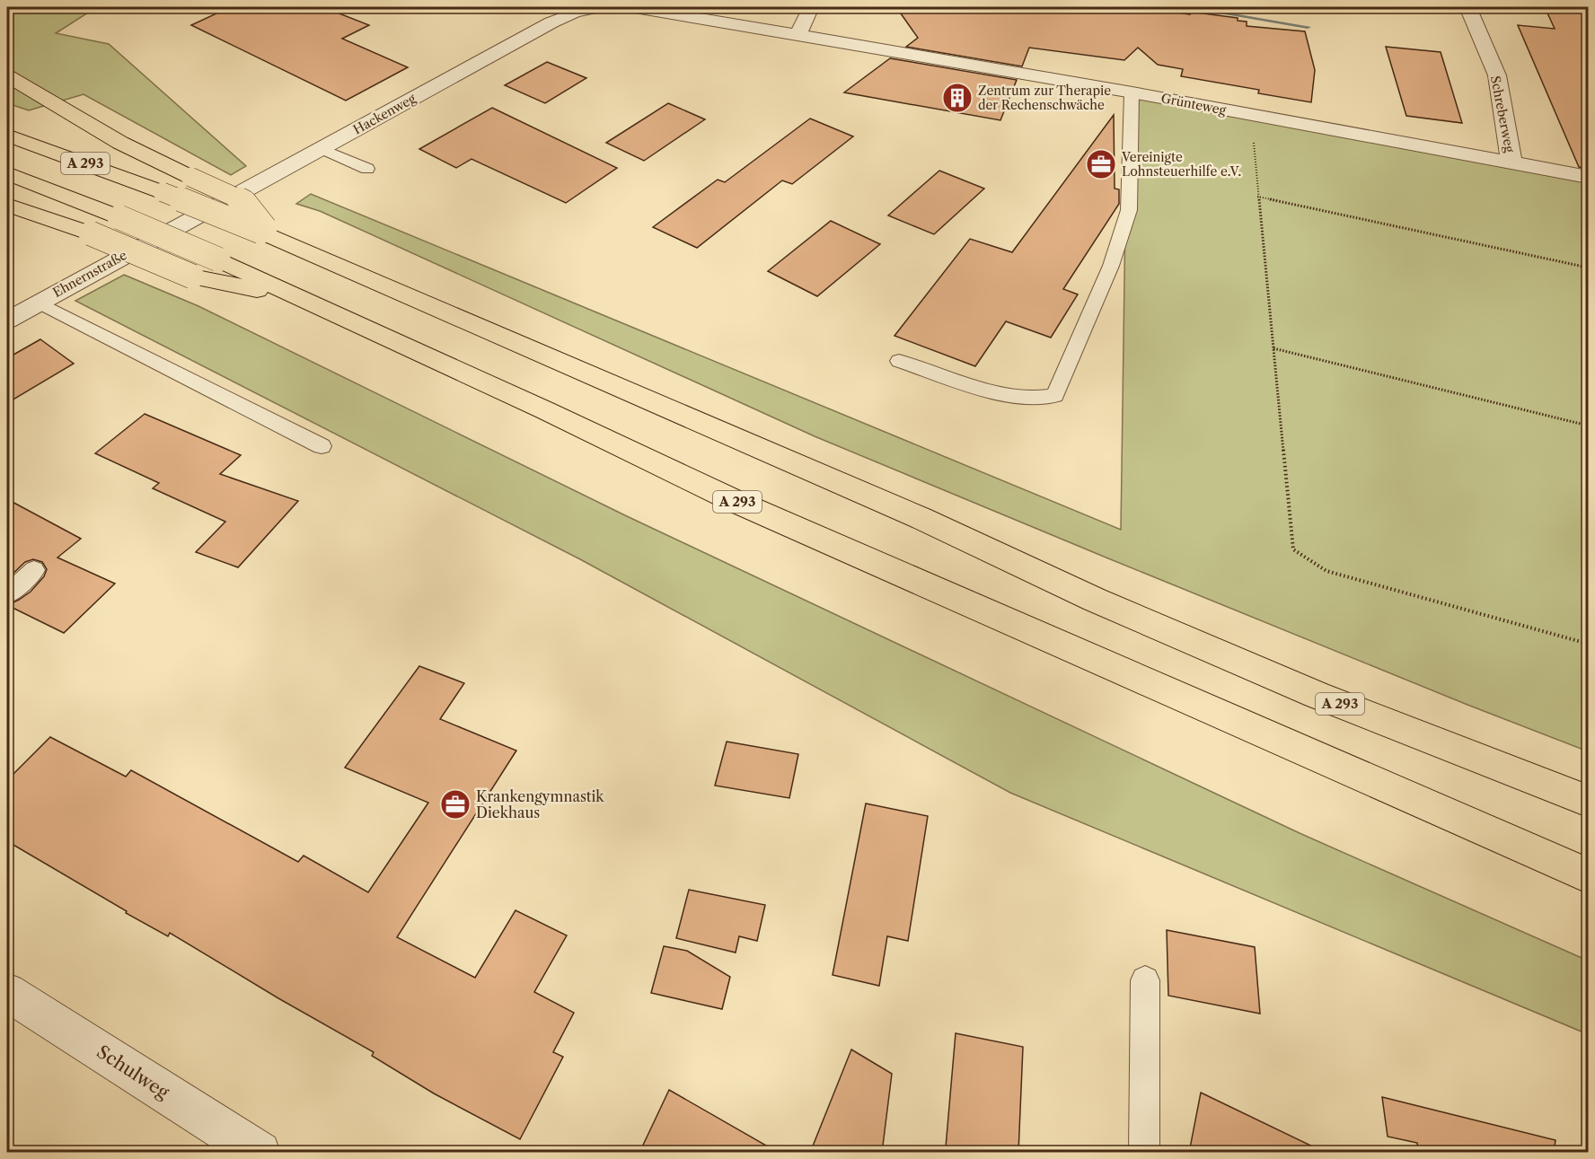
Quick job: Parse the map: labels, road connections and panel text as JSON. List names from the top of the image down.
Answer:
{
  "streets": {
    "highway": ["A 293"],
    "street": [
      "Grünteweg",
      "Hackenweg",
      "Schreberweg",
      "Ehnernstraße",
      "Schulweg"
    ]
  },
  "crossings": [
    ["Grünteweg", "Schreberweg"],
    ["Hackenweg", "Ehnernstraße"]
  ],
  "places": {
    "building": ["Zentrum zur Therapie der Rechenschwäche"],
    "office": ["Vereinigte Lohnsteuerhilfe e.V.", "Krankengymnastik Diekhaus"]
  }
}
